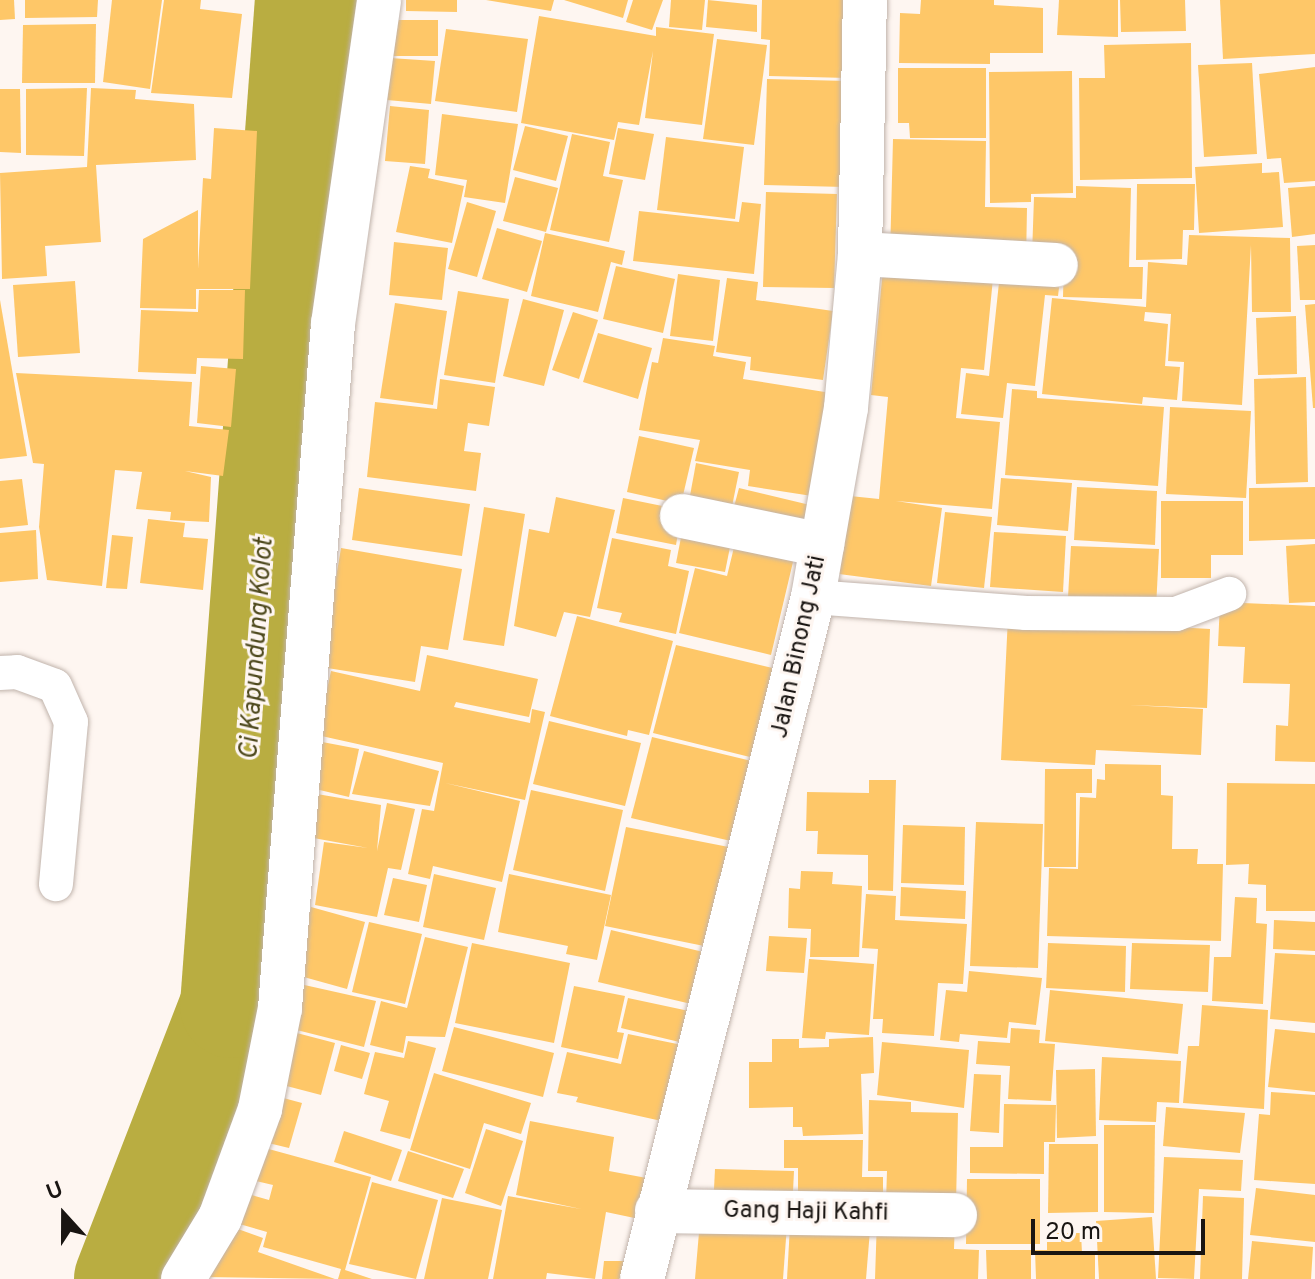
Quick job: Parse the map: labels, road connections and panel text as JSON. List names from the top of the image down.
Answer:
{
  "streets": {
    "street": ["Jalan Binong Jati", "Gang Haji Kahfi"]
  },
  "crossings": [
    ["Jalan Binong Jati", "Gang Haji Kahfi"]
  ],
  "water": ["Ci Kapundung Kolot"],
  "scale_bar": "20 m",
  "north": "top"
}
